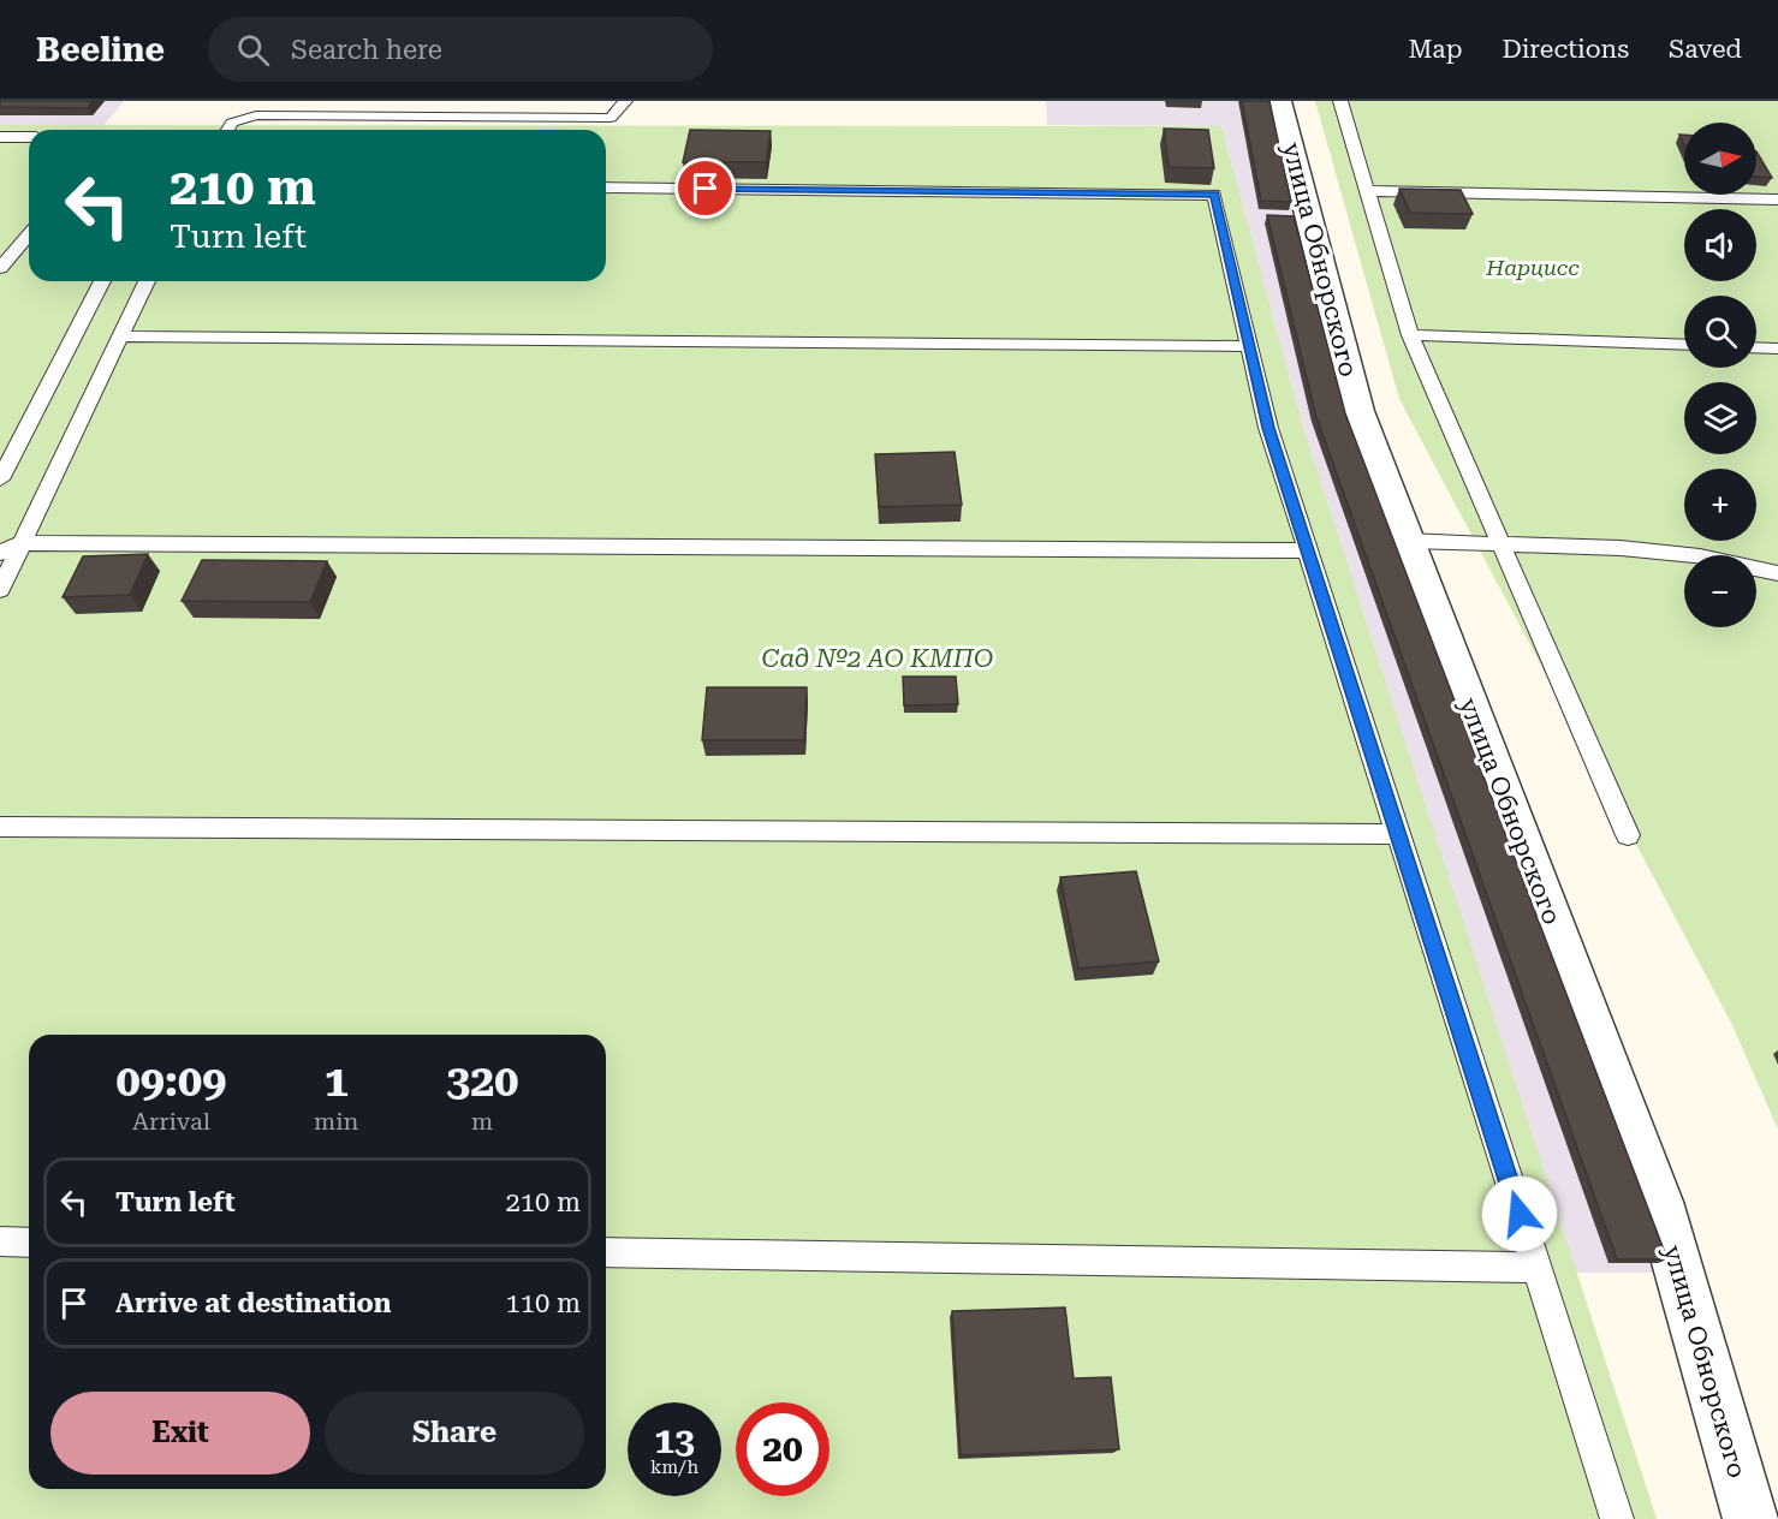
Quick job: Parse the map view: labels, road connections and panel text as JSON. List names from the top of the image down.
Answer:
{
  "streets": {
    "street": ["улица Обнорского"]
  },
  "parks": ["Нарцисс", "Сад №2 АО КМПО"],
  "north": "right",
  "page": {
    "header": "Beeline",
    "search": "Search here",
    "nav": ["Map", "Directions", "Saved"],
    "map_buttons": ["+", "−"],
    "turn": ["210 m", "Turn left"],
    "eta": [
      "09:09",
      "Arrival",
      "1",
      "min",
      "320",
      "m"
    ],
    "list": [
      {
        "name": "Turn left",
        "value": "210 m"
      },
      {
        "name": "Arrive at destination",
        "value": "110 m"
      }
    ],
    "buttons": ["Exit", "Share"],
    "speed": "13 km/h",
    "limit": "20"
  }
}
